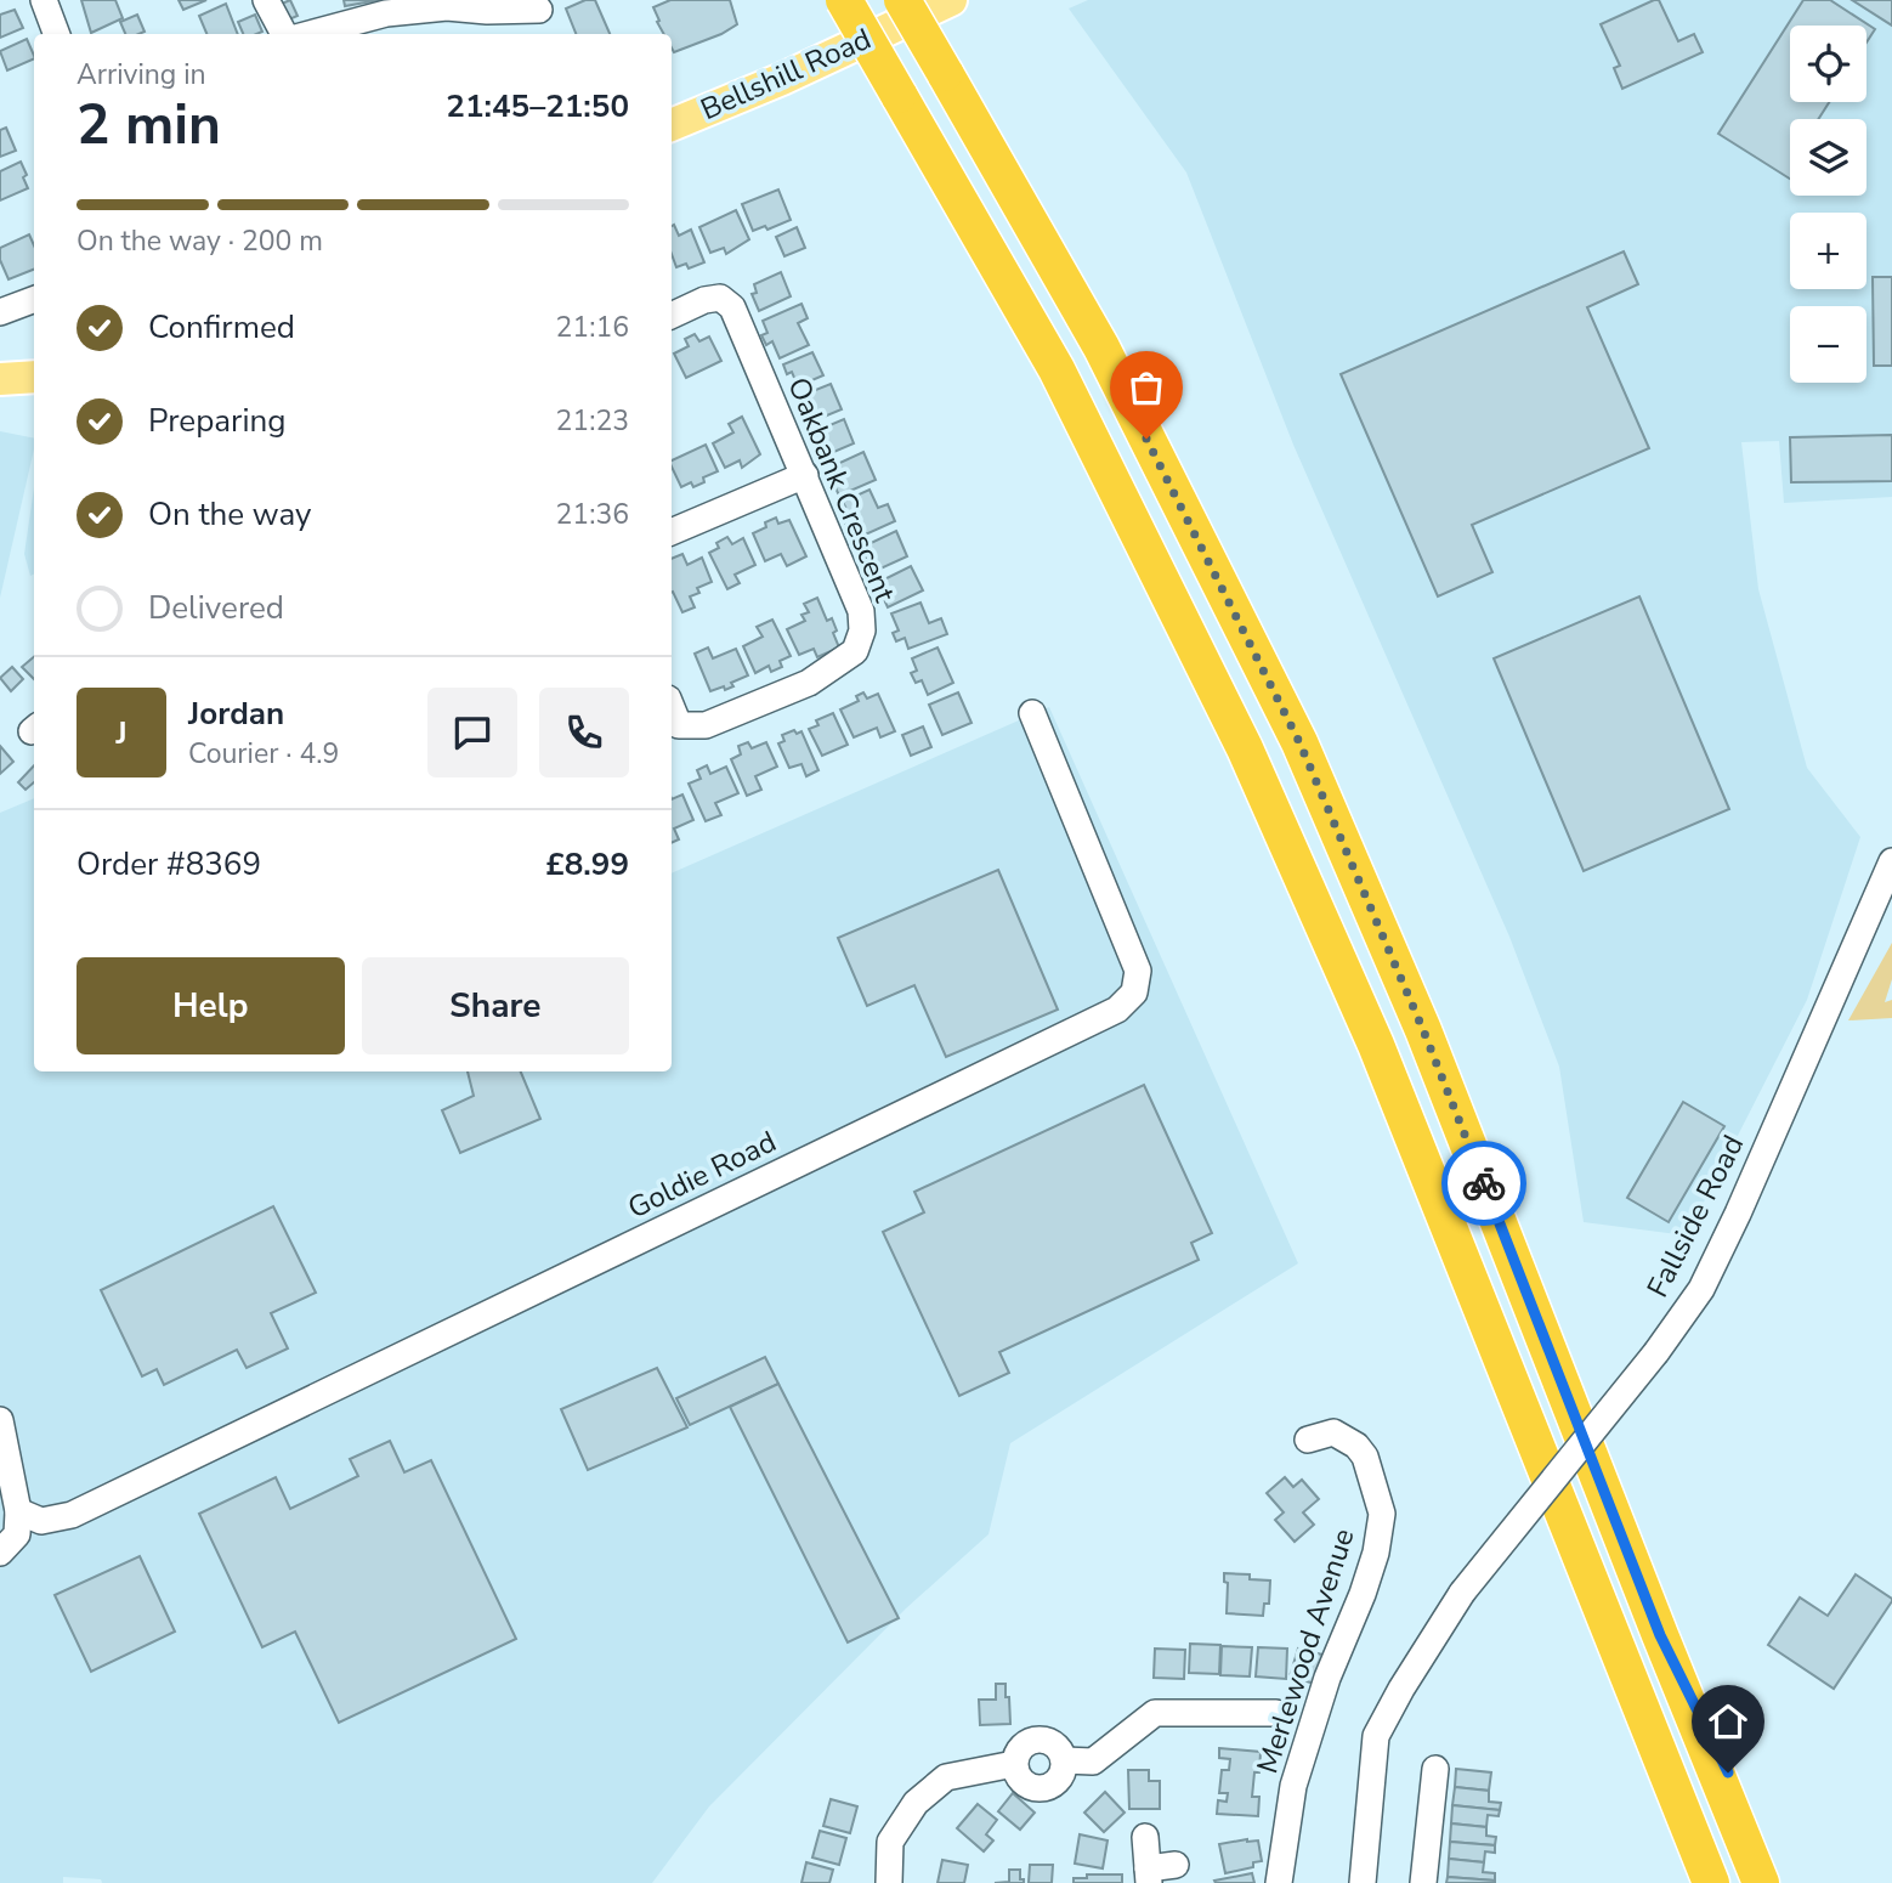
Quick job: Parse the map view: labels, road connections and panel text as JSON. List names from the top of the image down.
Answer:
{
  "streets": {
    "main road": ["Bellshill Road"],
    "street": [
      "Oakbank Crescent",
      "Goldie Road",
      "Fallside Road",
      "Merlewood Avenue"
    ]
  },
  "page": {
    "map_buttons": ["+", "−"],
    "heading": ["2 min", "Arriving in", "21:45–21:50"],
    "panel": [
      "Jordan",
      "Courier · 4.9",
      "Order #8369",
      "£8.99"
    ],
    "bar": "On the way · 200 m",
    "list": [
      ["Confirmed", "21:16"],
      ["Preparing", "21:23"],
      ["On the way", "21:36"],
      "Delivered"
    ],
    "round": "J",
    "buttons": ["Help", "Share"]
  }
}
